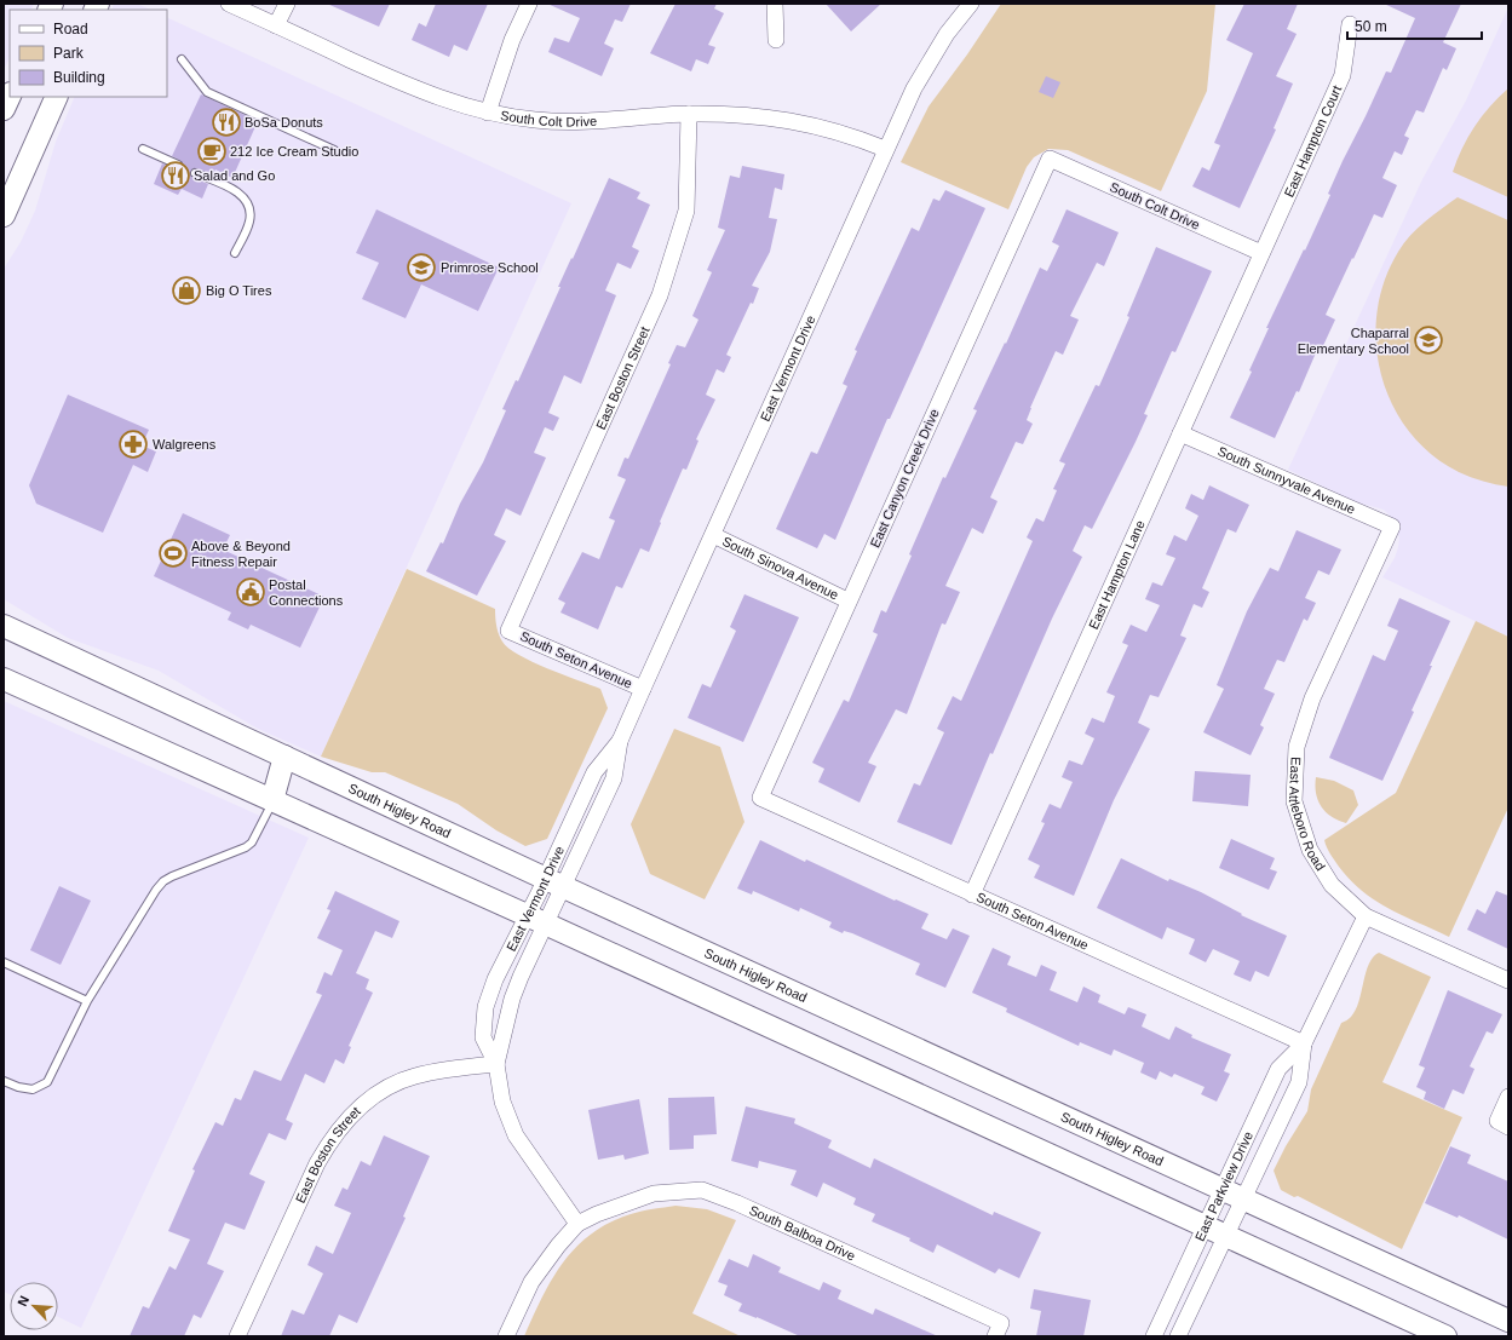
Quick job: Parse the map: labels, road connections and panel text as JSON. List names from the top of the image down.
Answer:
{
  "streets": {
    "main road": ["South Higley Road"],
    "street": [
      "South Colt Drive",
      "East Hampton Court",
      "East Vermont Drive",
      "East Boston Street",
      "East Canyon Creek Drive",
      "South Sunnyvale Avenue",
      "South Sinova Avenue",
      "East Hampton Lane",
      "South Seton Avenue",
      "East Attleboro Road",
      "East Parkview Drive",
      "South Balboa Drive"
    ]
  },
  "crossings": [
    ["South Colt Drive", "East Hampton Court"],
    ["South Colt Drive", "East Vermont Drive"],
    ["South Colt Drive", "East Boston Street"],
    ["South Colt Drive", "East Canyon Creek Drive"],
    ["South Colt Drive", "East Hampton Lane"],
    ["East Hampton Court", "East Hampton Lane"],
    ["East Vermont Drive", "East Boston Street"],
    ["East Vermont Drive", "South Sinova Avenue"],
    ["East Vermont Drive", "South Seton Avenue"],
    ["East Vermont Drive", "South Higley Road"],
    ["East Vermont Drive", "South Balboa Drive"],
    ["East Boston Street", "South Seton Avenue"],
    ["East Canyon Creek Drive", "South Sinova Avenue"],
    ["East Canyon Creek Drive", "South Seton Avenue"],
    ["South Sunnyvale Avenue", "East Hampton Lane"],
    ["South Sunnyvale Avenue", "East Attleboro Road"],
    ["East Hampton Lane", "South Seton Avenue"],
    ["South Seton Avenue", "East Parkview Drive"],
    ["South Higley Road", "East Parkview Drive"],
    ["East Attleboro Road", "East Parkview Drive"]
  ],
  "places": {
    "restaurant": ["BoSa Donuts", "Salad and Go"],
    "cafe": ["212 Ice Cream Studio"],
    "school or university": ["Primrose School", "Chaparral Elementary School"],
    "shop": ["Big O Tires"],
    "pharmacy": ["Walgreens"],
    "sports": ["Above & Beyond Fitness Repair"],
    "public building": ["Postal Connections"]
  },
  "legend": ["Road", "Park", "Building"],
  "scale_bar": "50 m",
  "north": "top left"
}
